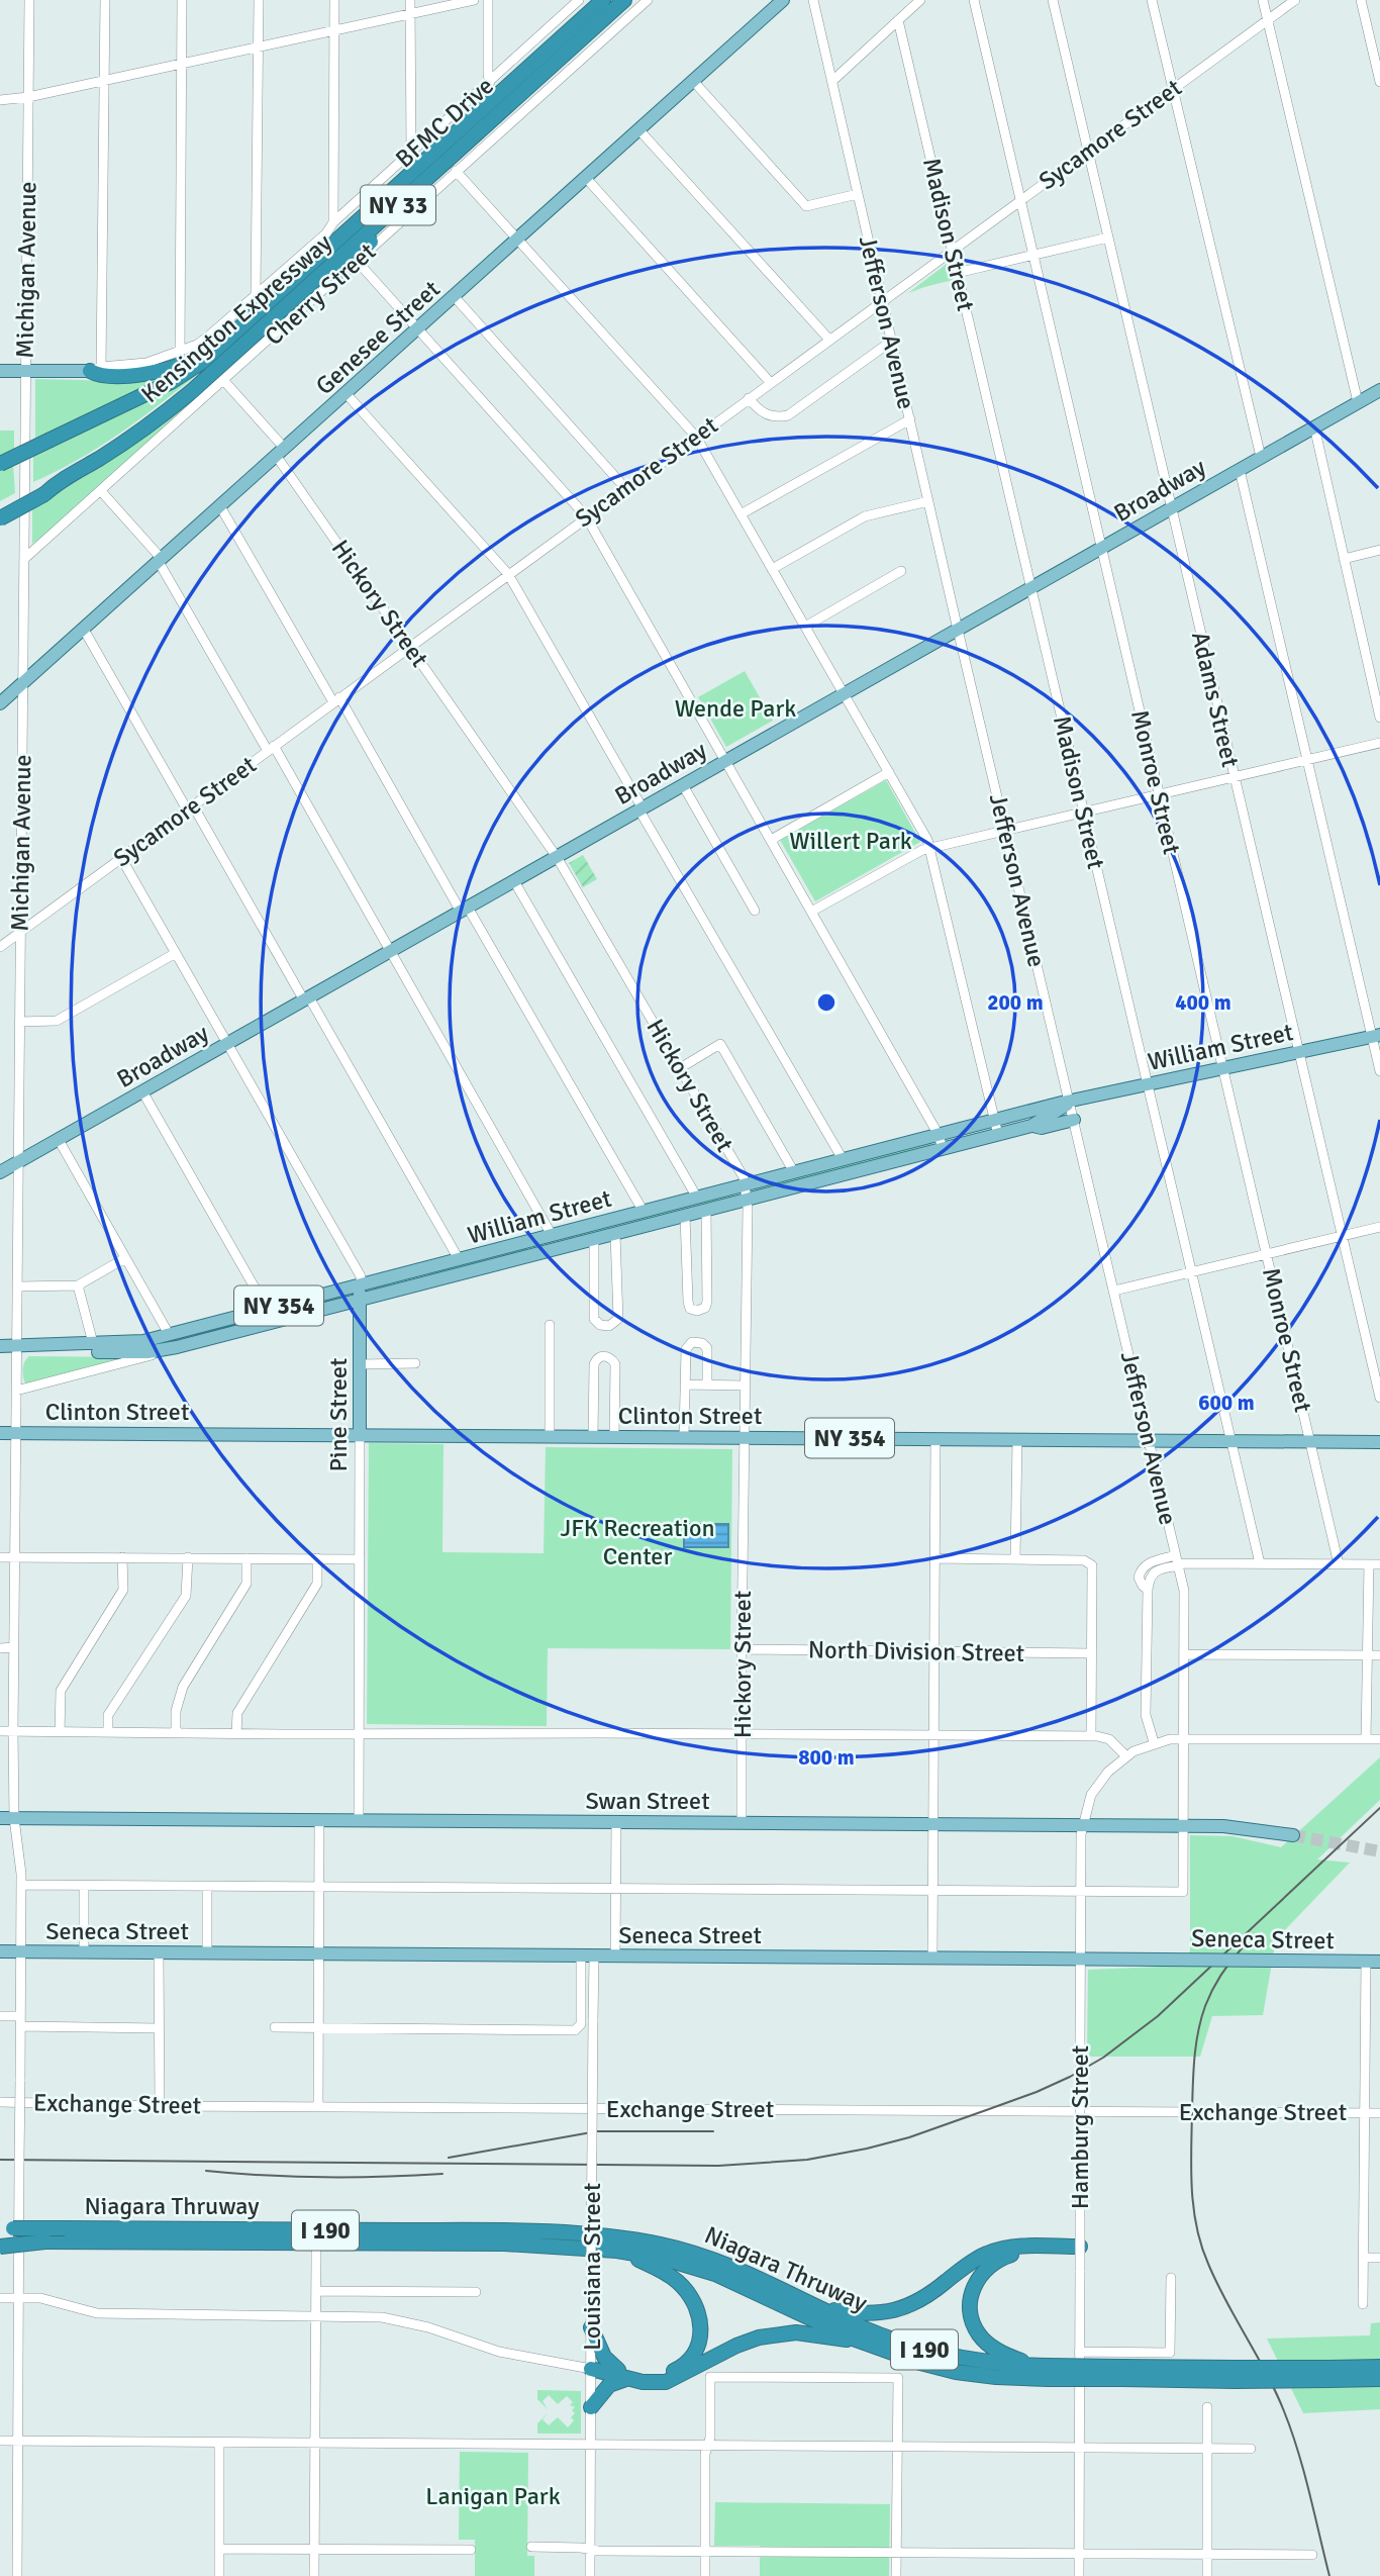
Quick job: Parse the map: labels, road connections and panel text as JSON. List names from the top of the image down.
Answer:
{
  "streets": {
    "highway": [
      "NY 33",
      "Kensington Expressway",
      "Niagara Thruway",
      "I 190"
    ],
    "main road": [
      "Genesee Street",
      "Broadway",
      "William Street",
      "NY 354",
      "Clinton Street",
      "Pine Street",
      "Swan Street",
      "Seneca Street"
    ],
    "street": [
      "BFMC Drive",
      "Sycamore Street",
      "Madison Street",
      "Michigan Avenue",
      "Cherry Street",
      "Jefferson Avenue",
      "Hickory Street",
      "Adams Street",
      "Monroe Street",
      "North Division Street",
      "Exchange Street",
      "Hamburg Street",
      "Louisiana Street"
    ]
  },
  "crossings": [
    ["BFMC Drive", "NY 33"],
    ["Sycamore Street", "Madison Street"],
    ["Sycamore Street", "Michigan Avenue"],
    ["Sycamore Street", "Jefferson Avenue"],
    ["Sycamore Street", "Hickory Street"],
    ["Sycamore Street", "Adams Street"],
    ["Sycamore Street", "Monroe Street"],
    ["Sycamore Street", "Pine Street"],
    ["NY 33", "Michigan Avenue"],
    ["NY 33", "Kensington Expressway"],
    ["Madison Street", "Broadway"],
    ["Madison Street", "William Street"],
    ["Madison Street", "Clinton Street"],
    ["Michigan Avenue", "Cherry Street"],
    ["Michigan Avenue", "Genesee Street"],
    ["Michigan Avenue", "Broadway"],
    ["Michigan Avenue", "William Street"],
    ["Michigan Avenue", "Clinton Street"],
    ["Michigan Avenue", "Swan Street"],
    ["Michigan Avenue", "Seneca Street"],
    ["Cherry Street", "Hickory Street"],
    ["Jefferson Avenue", "Broadway"],
    ["Jefferson Avenue", "William Street"],
    ["Jefferson Avenue", "NY 354"],
    ["Jefferson Avenue", "Clinton Street"],
    ["Jefferson Avenue", "Swan Street"],
    ["Jefferson Avenue", "Hamburg Street"],
    ["Genesee Street", "Hickory Street"],
    ["Broadway", "Hickory Street"],
    ["Broadway", "Adams Street"],
    ["Broadway", "Monroe Street"],
    ["Broadway", "Pine Street"],
    ["Hickory Street", "William Street"],
    ["Hickory Street", "Clinton Street"],
    ["Hickory Street", "North Division Street"],
    ["Hickory Street", "Swan Street"],
    ["Adams Street", "William Street"],
    ["Monroe Street", "William Street"],
    ["Monroe Street", "Clinton Street"],
    ["William Street", "NY 354"],
    ["William Street", "Pine Street"],
    ["Clinton Street", "Pine Street"],
    ["Pine Street", "Swan Street"],
    ["Swan Street", "Hamburg Street"],
    ["Seneca Street", "Hamburg Street"],
    ["Seneca Street", "Louisiana Street"]
  ],
  "parks": [
    "Wende Park",
    "Willert Park",
    "JFK Recreation Center",
    "Lanigan Park"
  ],
  "rings": [
    "200 m",
    "400 m",
    "600 m",
    "800 m"
  ]
}
